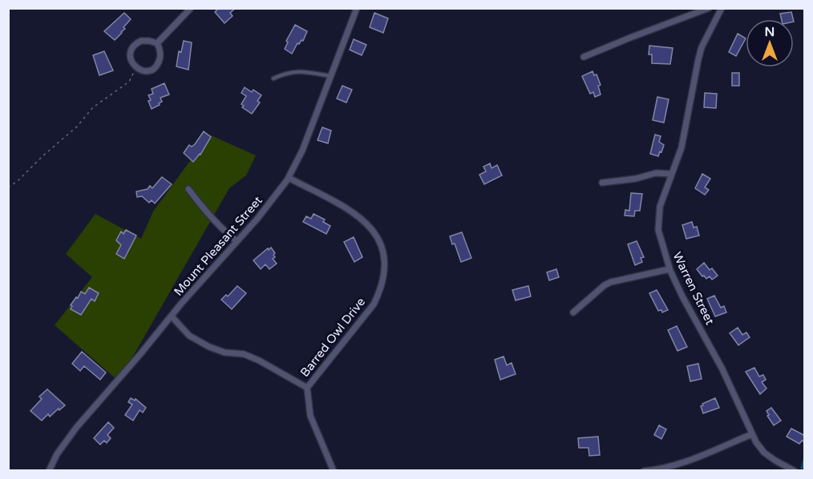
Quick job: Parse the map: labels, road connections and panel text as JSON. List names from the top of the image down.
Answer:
{
  "streets": {
    "street": ["Mount Pleasant Street", "Warren Street", "Barred Owl Drive"]
  },
  "crossings": [
    ["Mount Pleasant Street", "Barred Owl Drive"]
  ],
  "north": "top"
}
